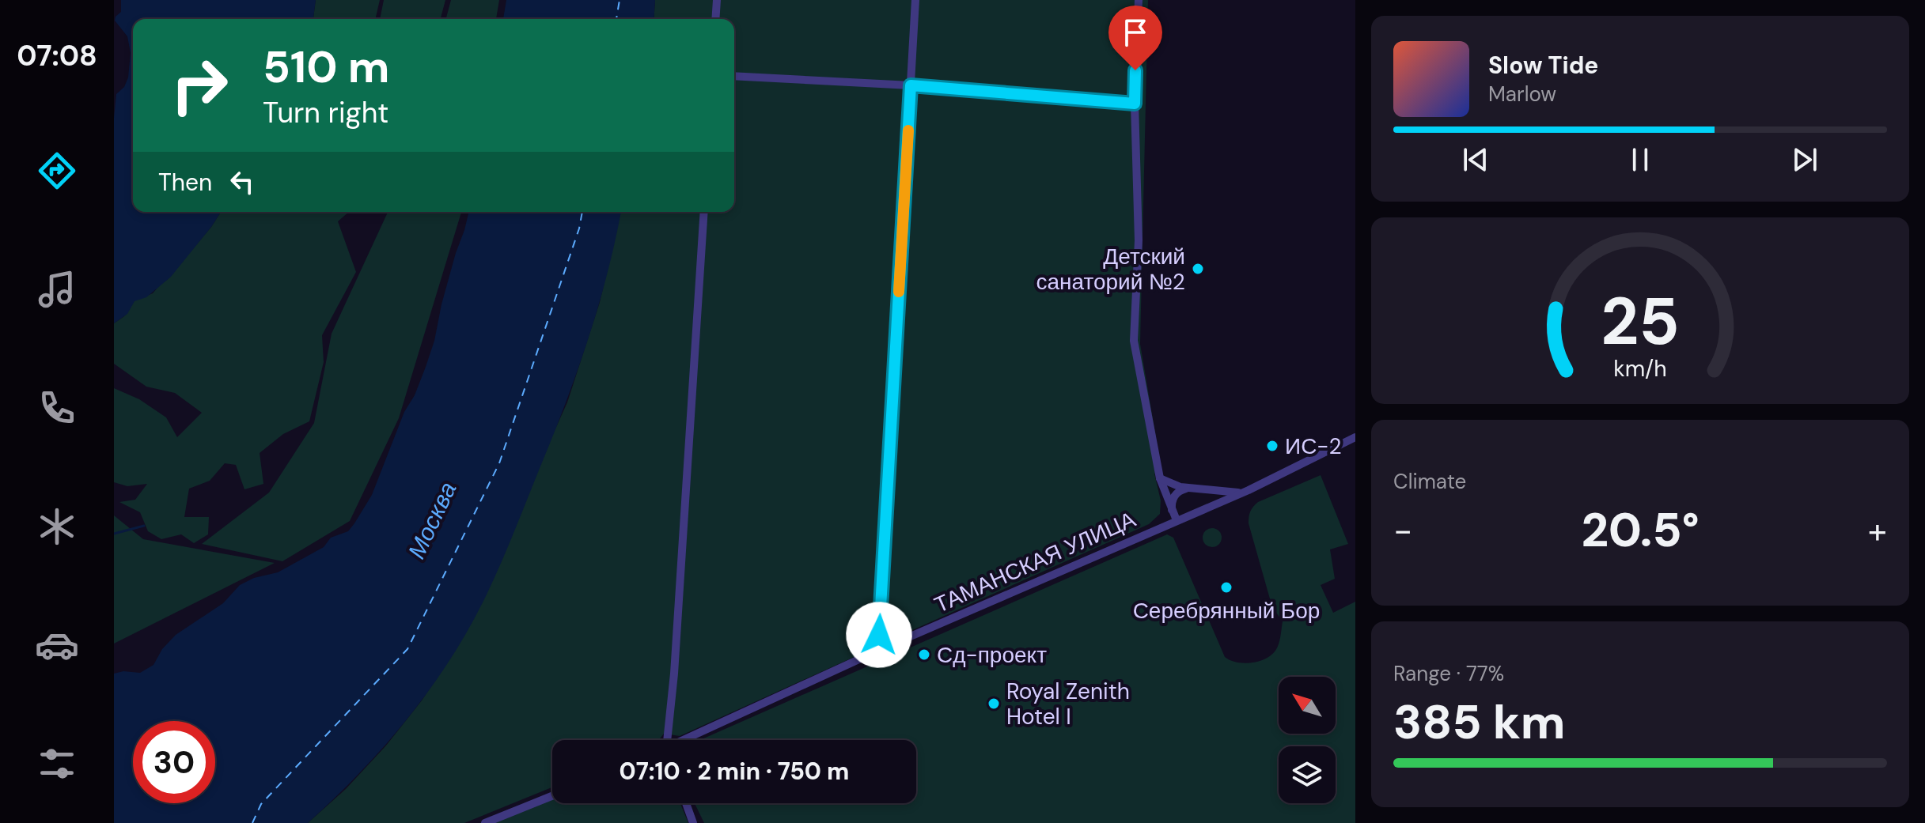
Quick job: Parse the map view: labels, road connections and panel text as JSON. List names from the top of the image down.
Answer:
{
  "streets": {
    "street": ["ТАМАНСКАЯ УЛИЦА"]
  },
  "water": ["Москва"],
  "places": [
    "Детский санаторий №2",
    "ИС-2",
    "Серебрянный Бор",
    "Сд-проект",
    "Royal Zenith Hotel I"
  ],
  "north": "top left",
  "page": {
    "tabs": "07:08",
    "turn": ["510 m", "Turn right"],
    "song": ["Slow Tide", "Marlow"],
    "then": "Then",
    "tile": [
      "Climate",
      ["Range · 77%", "385 km"]
    ],
    "heat": ["−", "20.5°", "+"],
    "limit": "30",
    "trip": "07:10 · 2 min · 750 m",
    "gauge": ["25", "km/h"]
  }
}
